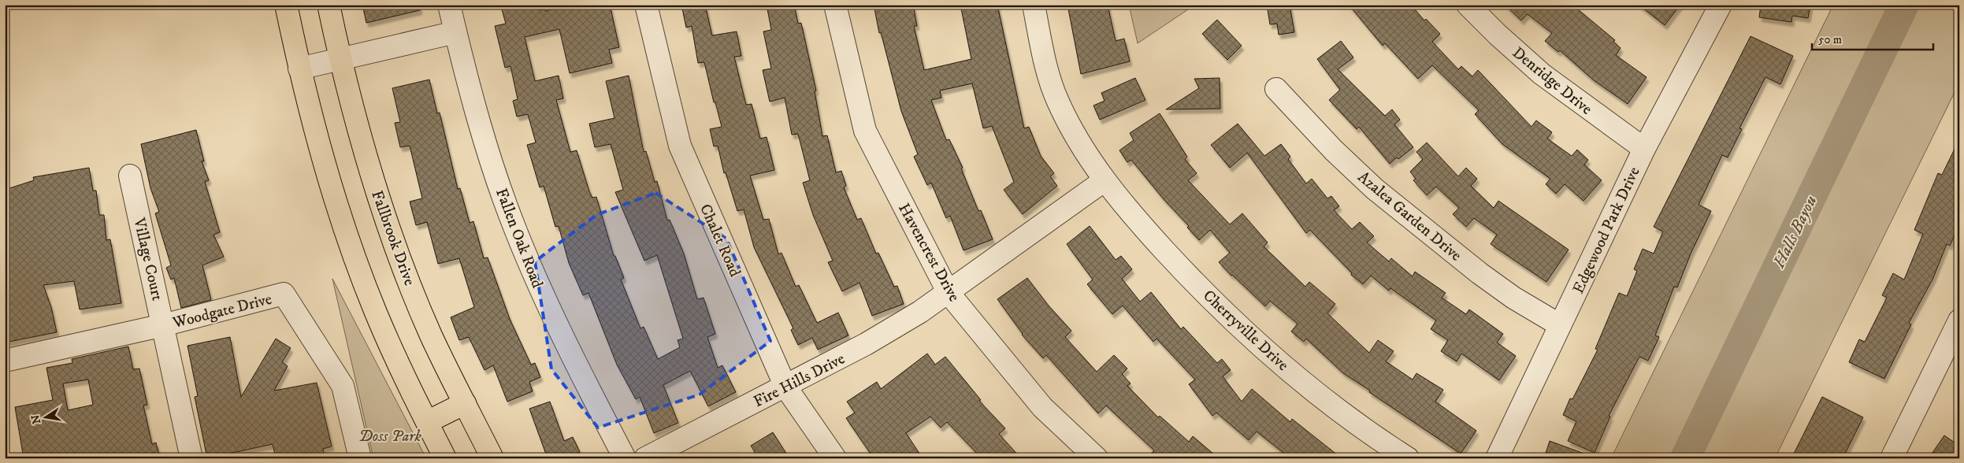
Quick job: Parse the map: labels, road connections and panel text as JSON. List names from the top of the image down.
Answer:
{
  "streets": {
    "main road": ["Fallbrook Drive"],
    "street": [
      "Denridge Drive",
      "Azalea Garden Drive",
      "Edgewood Park Drive",
      "Fallen Oak Road",
      "Chalet Road",
      "Havencrest Drive",
      "Village Court",
      "Woodgate Drive",
      "Cherryville Drive",
      "Fire Hills Drive"
    ]
  },
  "crossings": [
    ["Denridge Drive", "Edgewood Park Drive"],
    ["Azalea Garden Drive", "Edgewood Park Drive"],
    ["Chalet Road", "Fire Hills Drive"],
    ["Havencrest Drive", "Fire Hills Drive"],
    ["Village Court", "Woodgate Drive"]
  ],
  "water": ["Halls Bayou"],
  "parks": ["Doss Park"],
  "scale_bar": "50 m",
  "north": "left"
}
